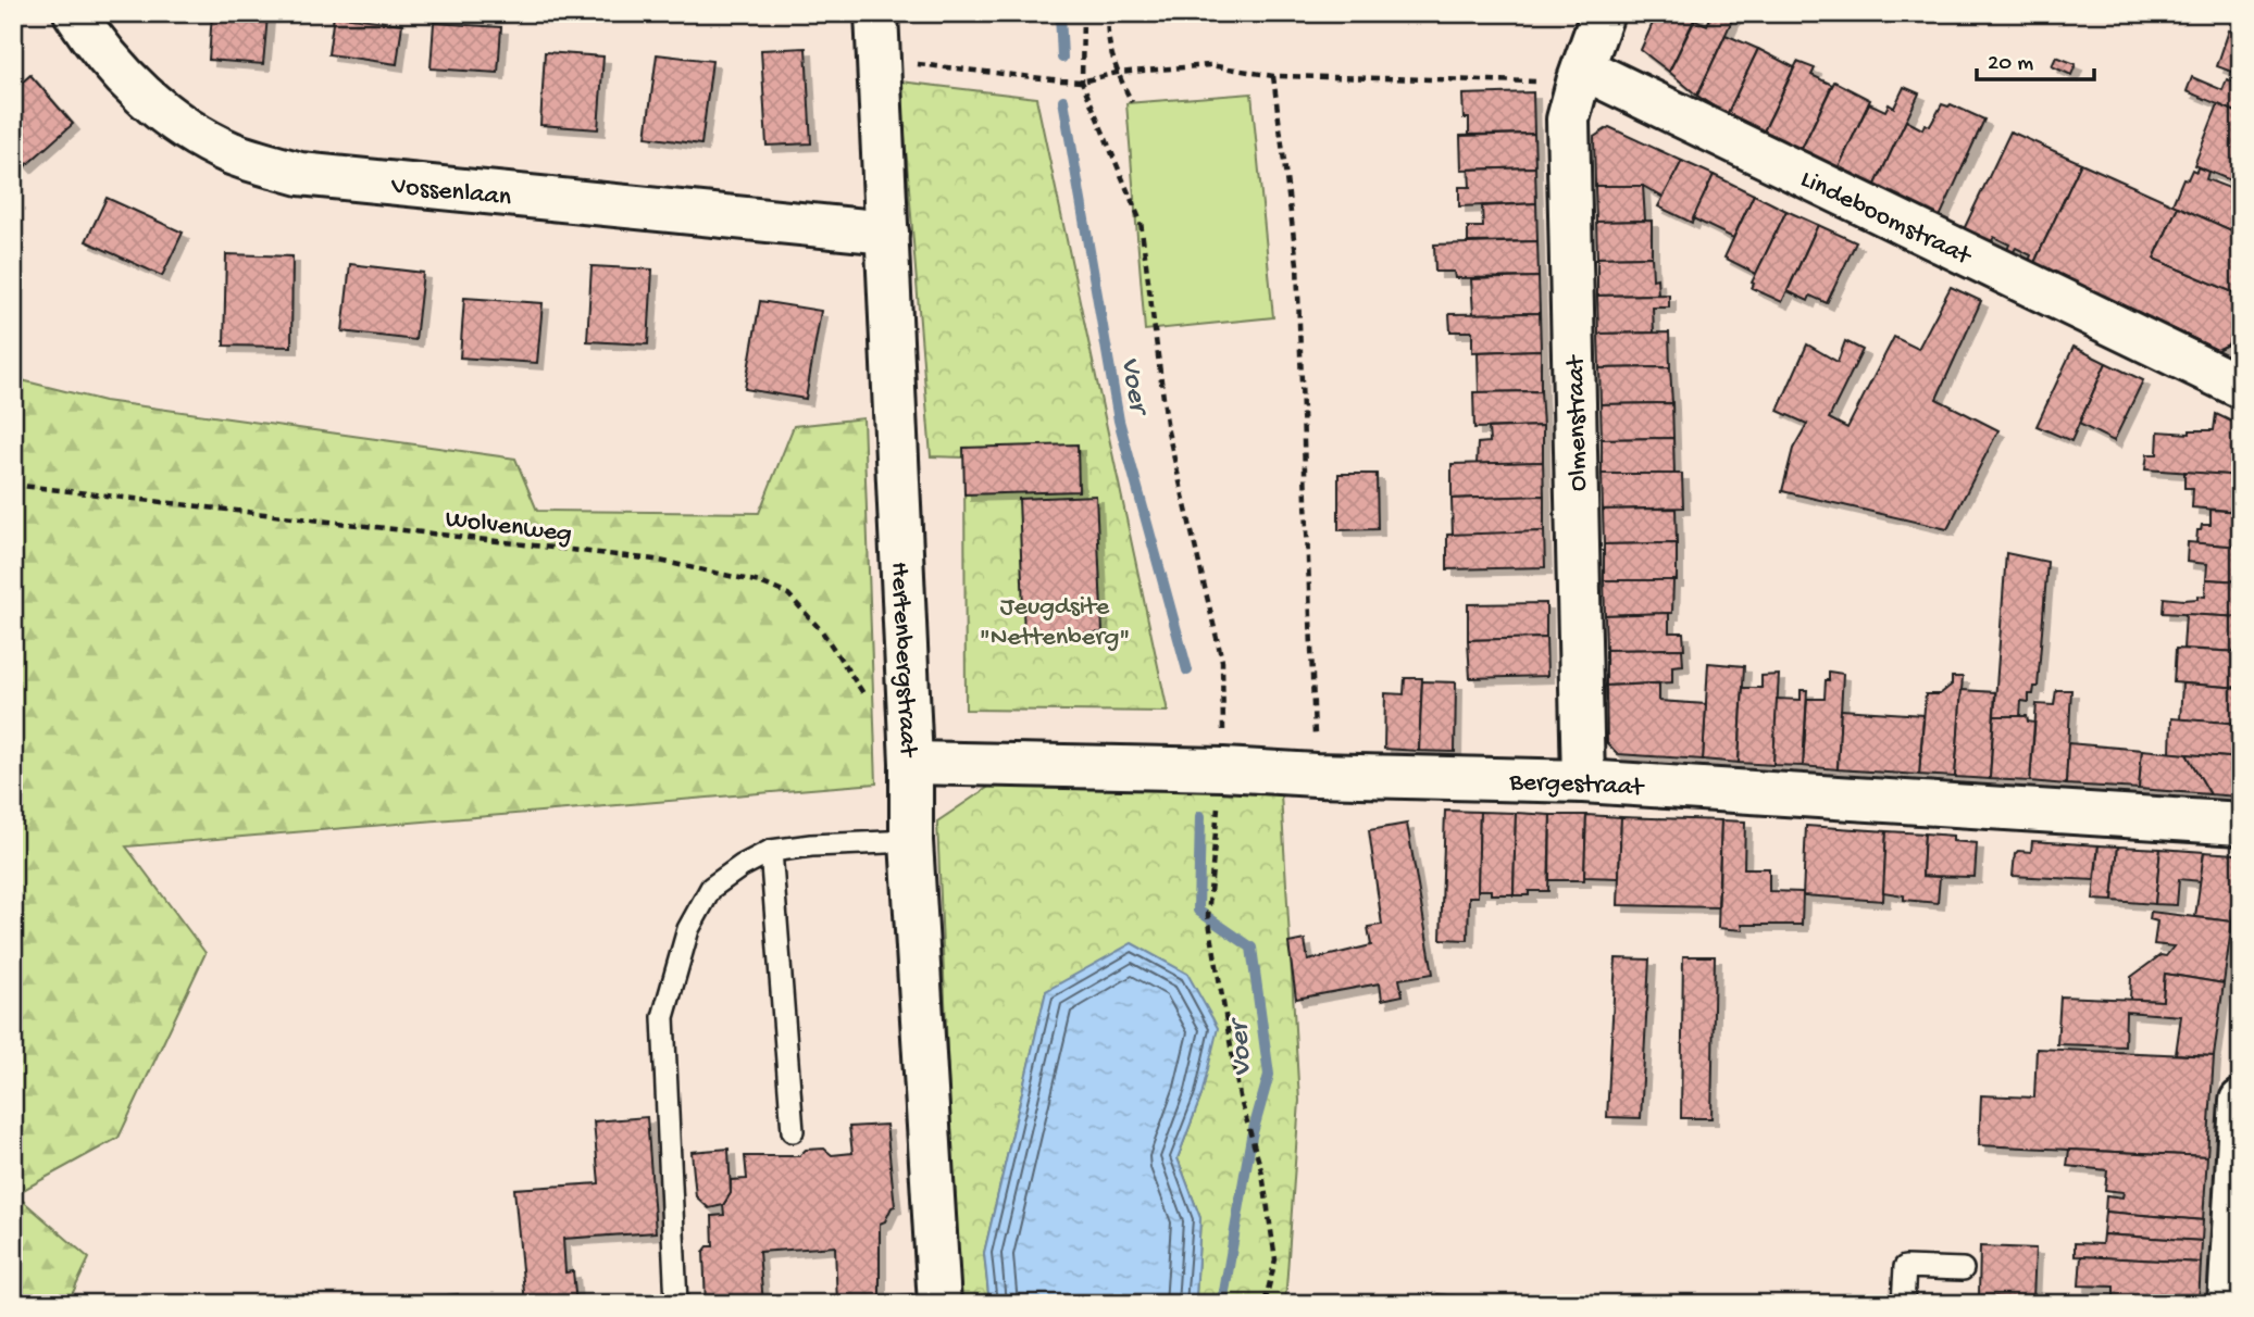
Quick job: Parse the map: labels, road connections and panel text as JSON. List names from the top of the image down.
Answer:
{
  "streets": {
    "street": [
      "Vossenlaan",
      "Lindeboomstraat",
      "Olmenstraat",
      "Hertenbergstraat",
      "Bergestraat"
    ],
    "path": ["Wolvenweg"]
  },
  "crossings": [
    ["Vossenlaan", "Hertenbergstraat"],
    ["Lindeboomstraat", "Olmenstraat"],
    ["Olmenstraat", "Bergestraat"],
    ["Hertenbergstraat", "Bergestraat"]
  ],
  "water": ["Voer"],
  "parks": ["Jeugdsite \"Nettenberg\""],
  "scale_bar": "20 m"
}
